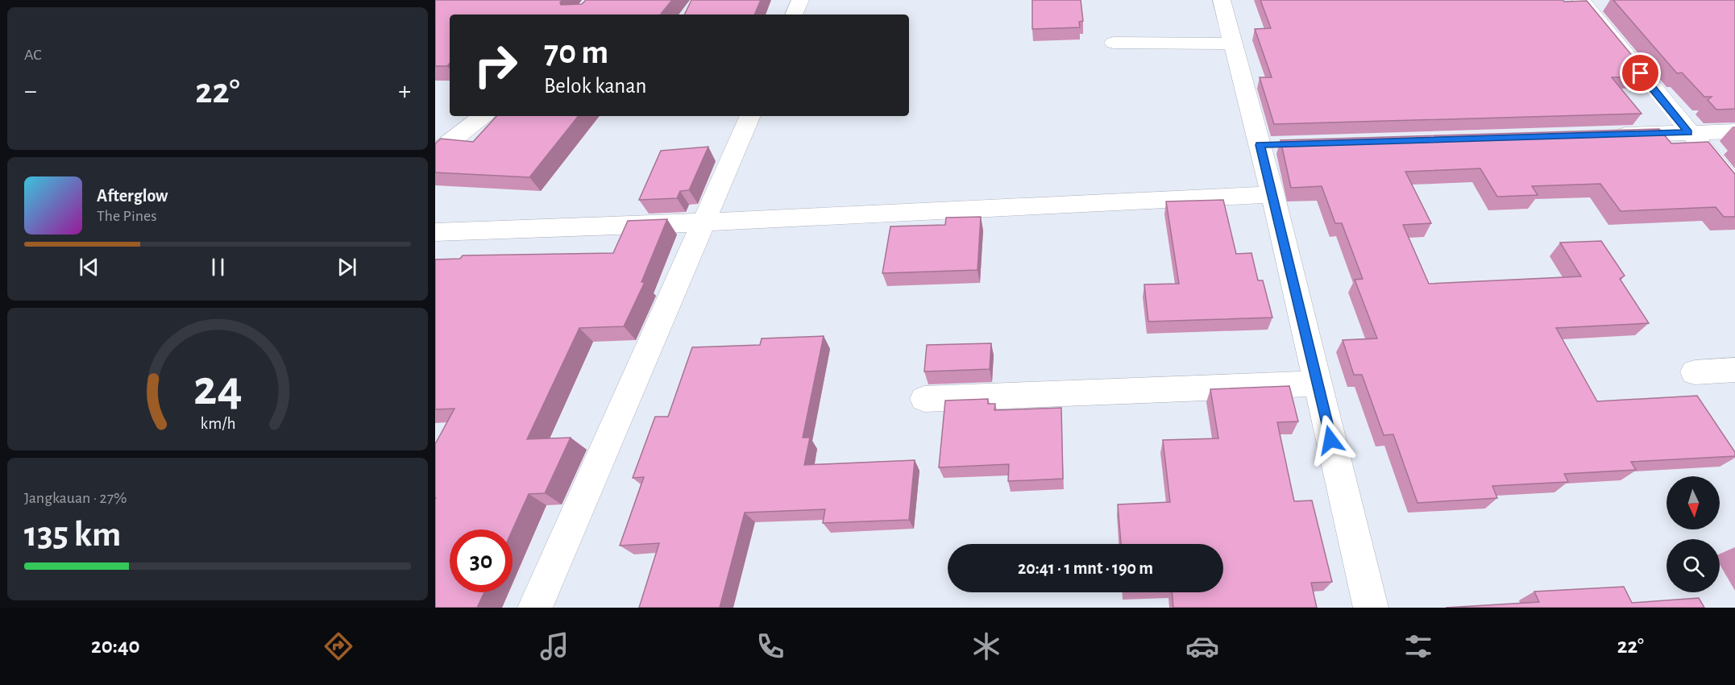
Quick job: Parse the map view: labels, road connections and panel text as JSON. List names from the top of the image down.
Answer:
{
  "north": "bottom",
  "page": {
    "tile": [
      "AC",
      ["Jangkauan · 27%", "135 km"]
    ],
    "turn": ["70 m", "Belok kanan"],
    "heat": ["−", "22°", "+"],
    "song": ["Afterglow", "The Pines"],
    "limit": "30",
    "trip": "20:41 · 1 mnt · 190 m",
    "tabs": ["20:40", "22°"],
    "gauge": ["24", "km/h"]
  }
}
